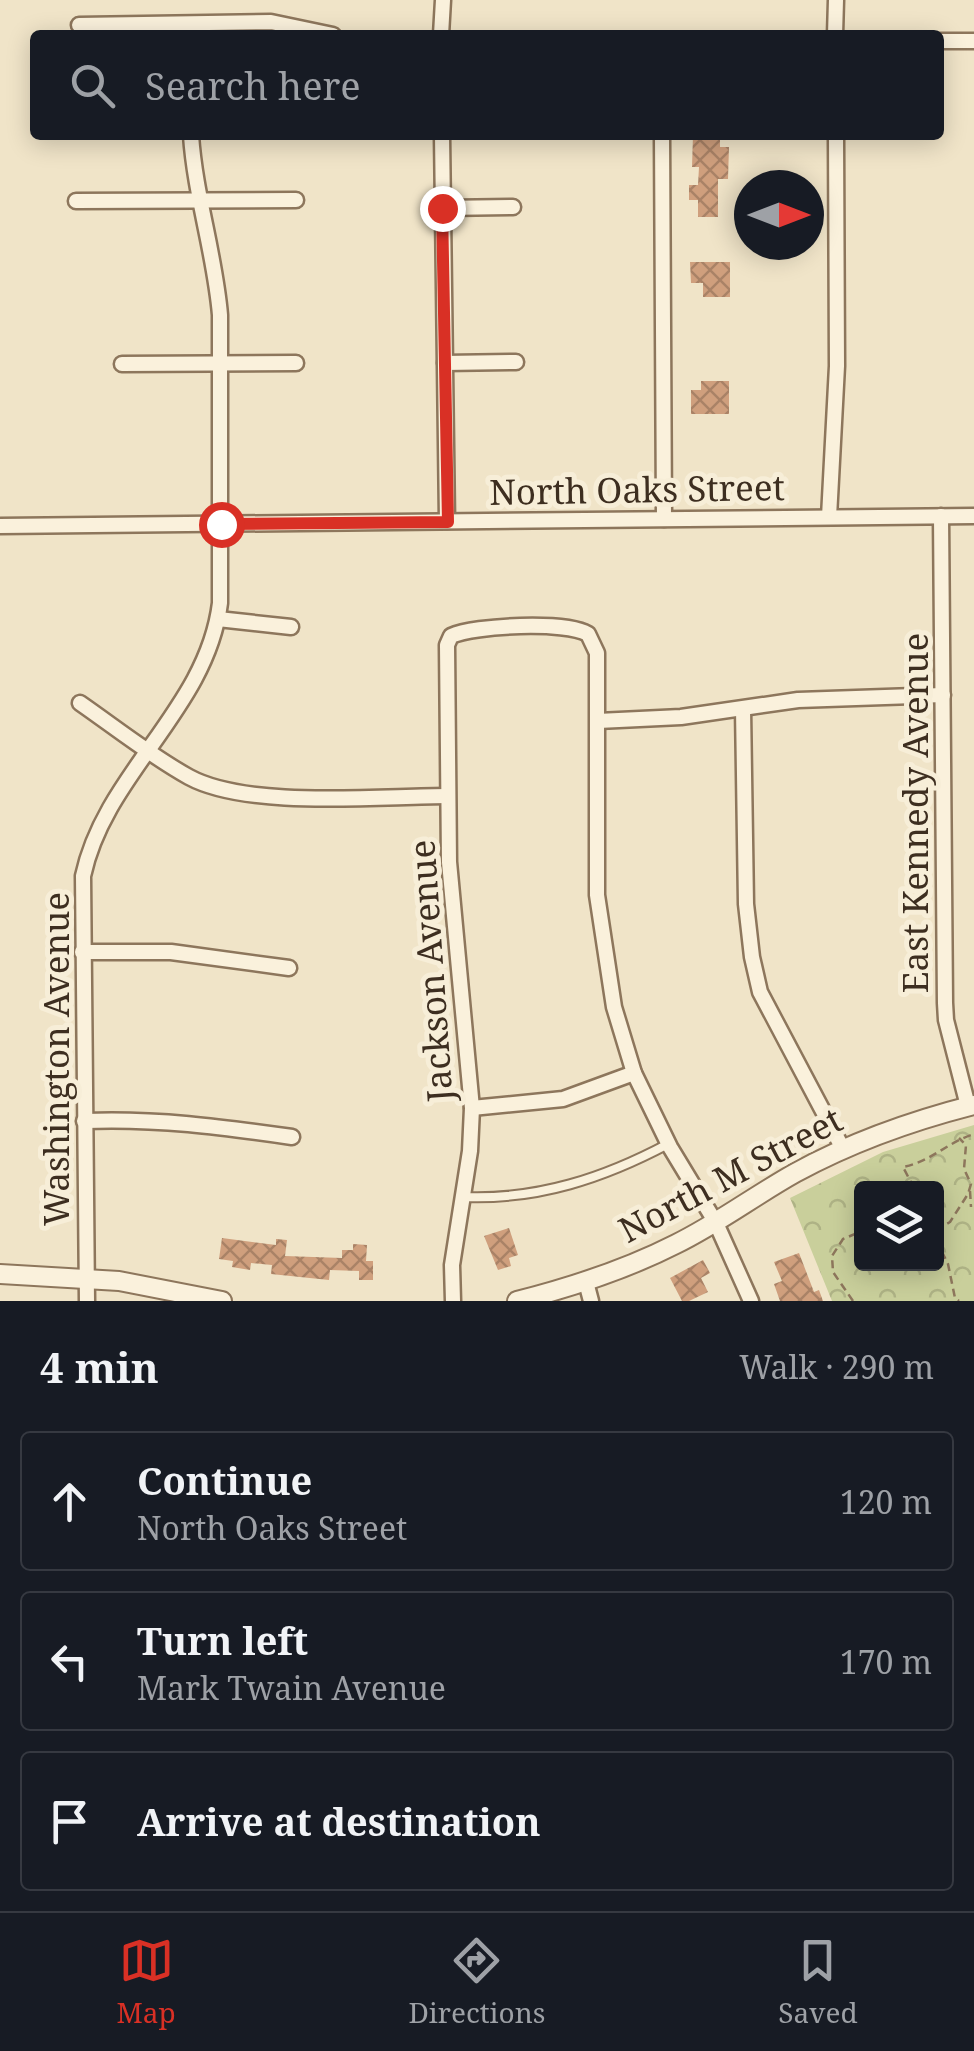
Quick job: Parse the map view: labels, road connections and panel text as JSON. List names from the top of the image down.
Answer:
{
  "streets": {
    "street": [
      "North Oaks Street",
      "East Kennedy Avenue",
      "Jackson Avenue",
      "Washington Avenue",
      "North M Street"
    ]
  },
  "crossings": [
    ["North Oaks Street", "East Kennedy Avenue"],
    ["North Oaks Street", "Washington Avenue"],
    ["East Kennedy Avenue", "North M Street"]
  ],
  "north": "right",
  "page": {
    "search": "Search here",
    "heading": ["4 min", "Walk · 290 m"],
    "list": [
      ["Continue", "North Oaks Street", "120 m"],
      ["Turn left", "Mark Twain Avenue", "170 m"],
      "Arrive at destination"
    ],
    "nav": ["Map", "Directions", "Saved"]
  }
}
